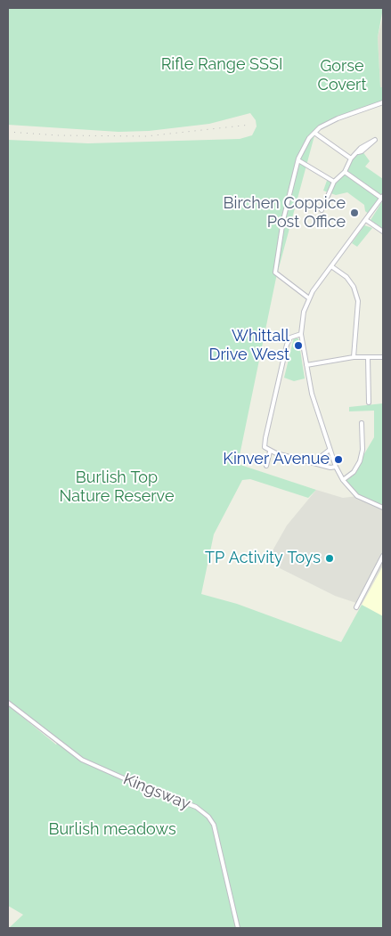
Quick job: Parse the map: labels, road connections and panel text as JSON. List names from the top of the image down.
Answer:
{
  "streets": {
    "street": ["Kingsway"]
  },
  "parks": [
    "Rifle Range SSSI",
    "Gorse Covert",
    "Burlish Top Nature Reserve",
    "Burlish meadows"
  ],
  "places": [
    "Birchen Coppice Post Office",
    "Whittall Drive West",
    "Kinver Avenue",
    "TP Activity Toys"
  ]
}
